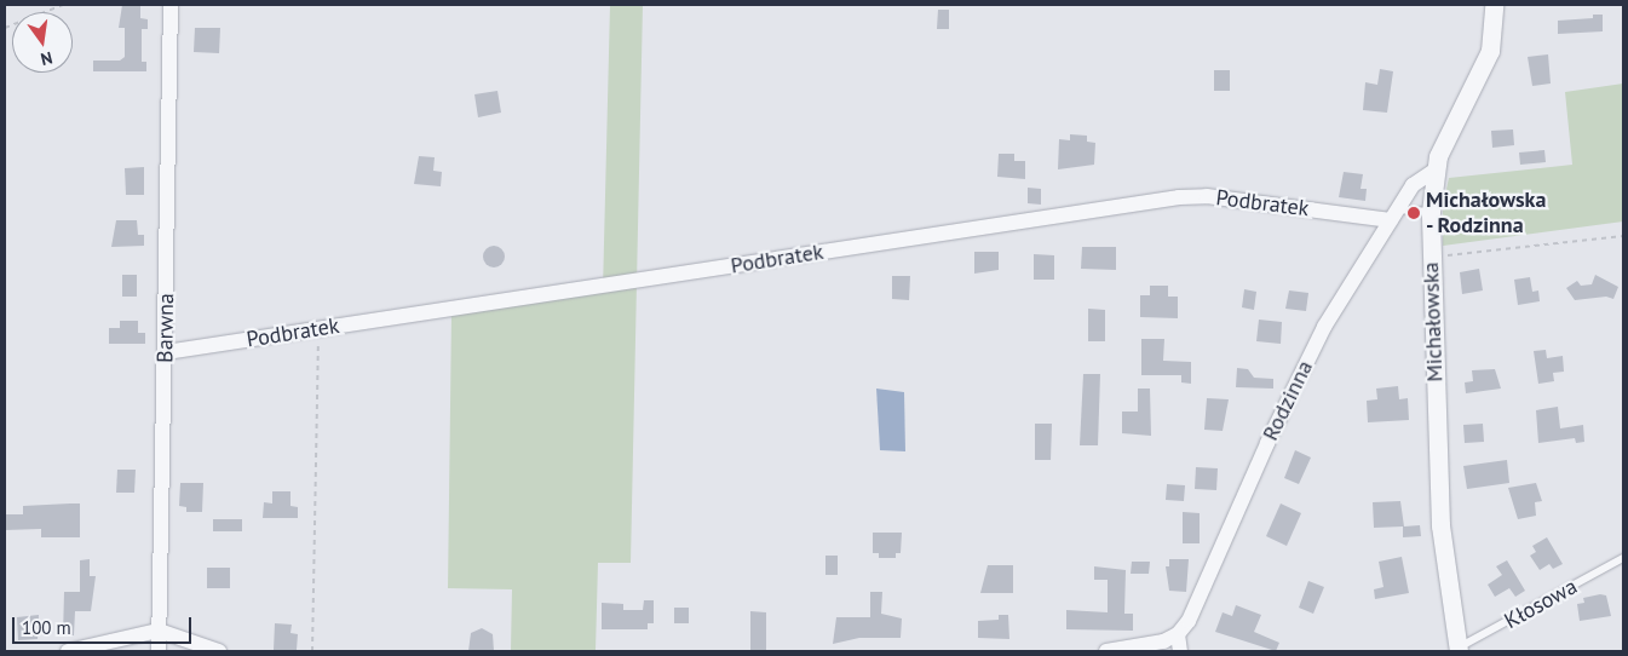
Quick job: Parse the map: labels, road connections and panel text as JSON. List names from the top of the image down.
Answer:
{
  "streets": {
    "street": [
      "Podbratek",
      "Michałowska",
      "Barwna",
      "Rodzinna"
    ],
    "lane": ["Kłosowa"]
  },
  "crossings": [
    ["Podbratek", "Barwna"],
    ["Podbratek", "Rodzinna"],
    ["Michałowska", "Rodzinna"],
    ["Michałowska", "Kłosowa"]
  ],
  "places": ["Michałowska - Rodzinna"],
  "scale_bar": "100 m",
  "north": "bottom"
}
